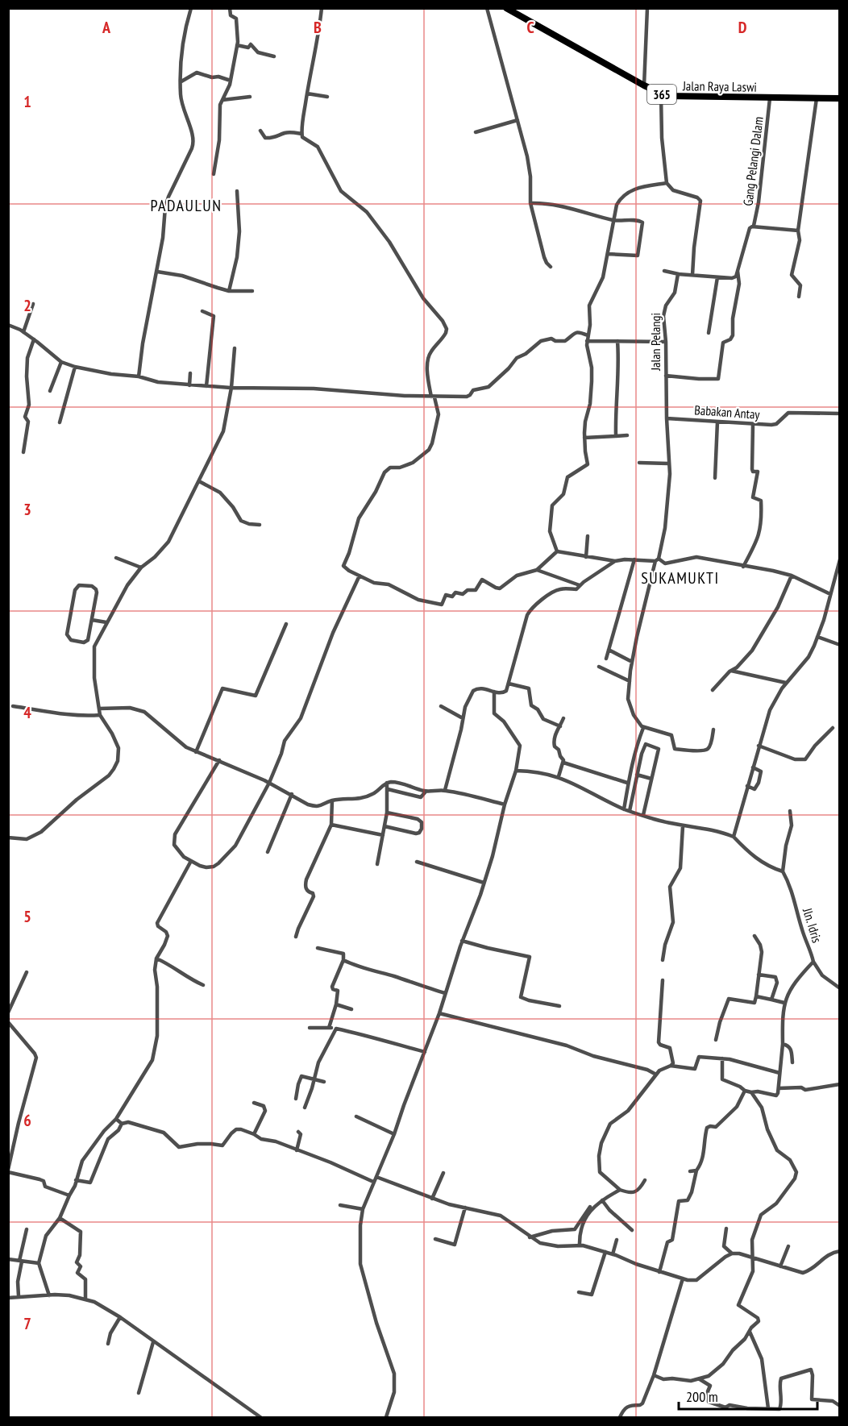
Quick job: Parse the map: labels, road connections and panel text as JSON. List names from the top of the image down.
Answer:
{
  "streets": {
    "main road": ["Jalan Raya Laswi", "365"],
    "street": [
      "Gang Pelangi Dalam",
      "Jalan Pelangi",
      "Babakan Antay",
      "Jln. Idris"
    ]
  },
  "crossings": [
    ["Jalan Raya Laswi", "Gang Pelangi Dalam"],
    ["Jalan Pelangi", "Babakan Antay"]
  ],
  "districts": ["PADAULUN", "SUKAMUKTI"],
  "scale_bar": "200 m",
  "grid": {
    "columns": [
      "A",
      "B",
      "C",
      "D"
    ],
    "rows": [
      "1",
      "2",
      "3",
      "4",
      "5",
      "6",
      "7"
    ]
  }
}
